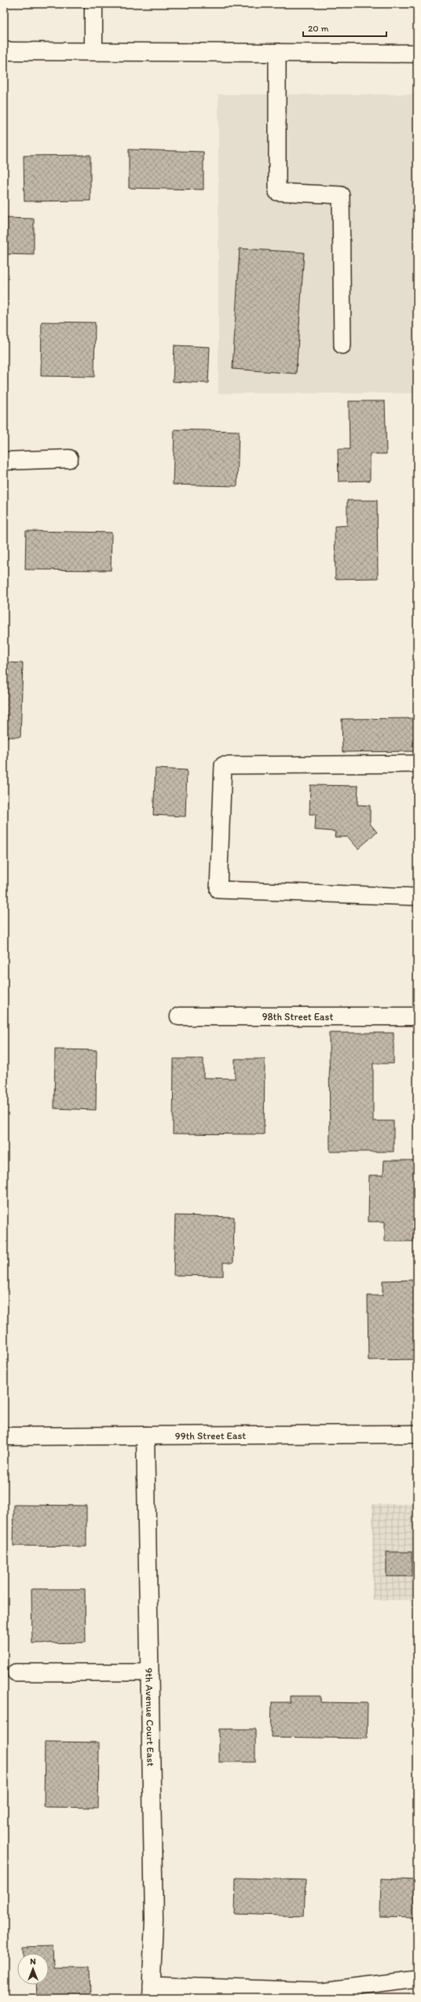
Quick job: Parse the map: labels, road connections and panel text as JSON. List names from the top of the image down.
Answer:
{
  "streets": {
    "street": ["98th Street East", "99th Street East", "9th Avenue Court East"]
  },
  "crossings": [
    ["99th Street East", "9th Avenue Court East"]
  ],
  "scale_bar": "20 m",
  "north": "top"
}
